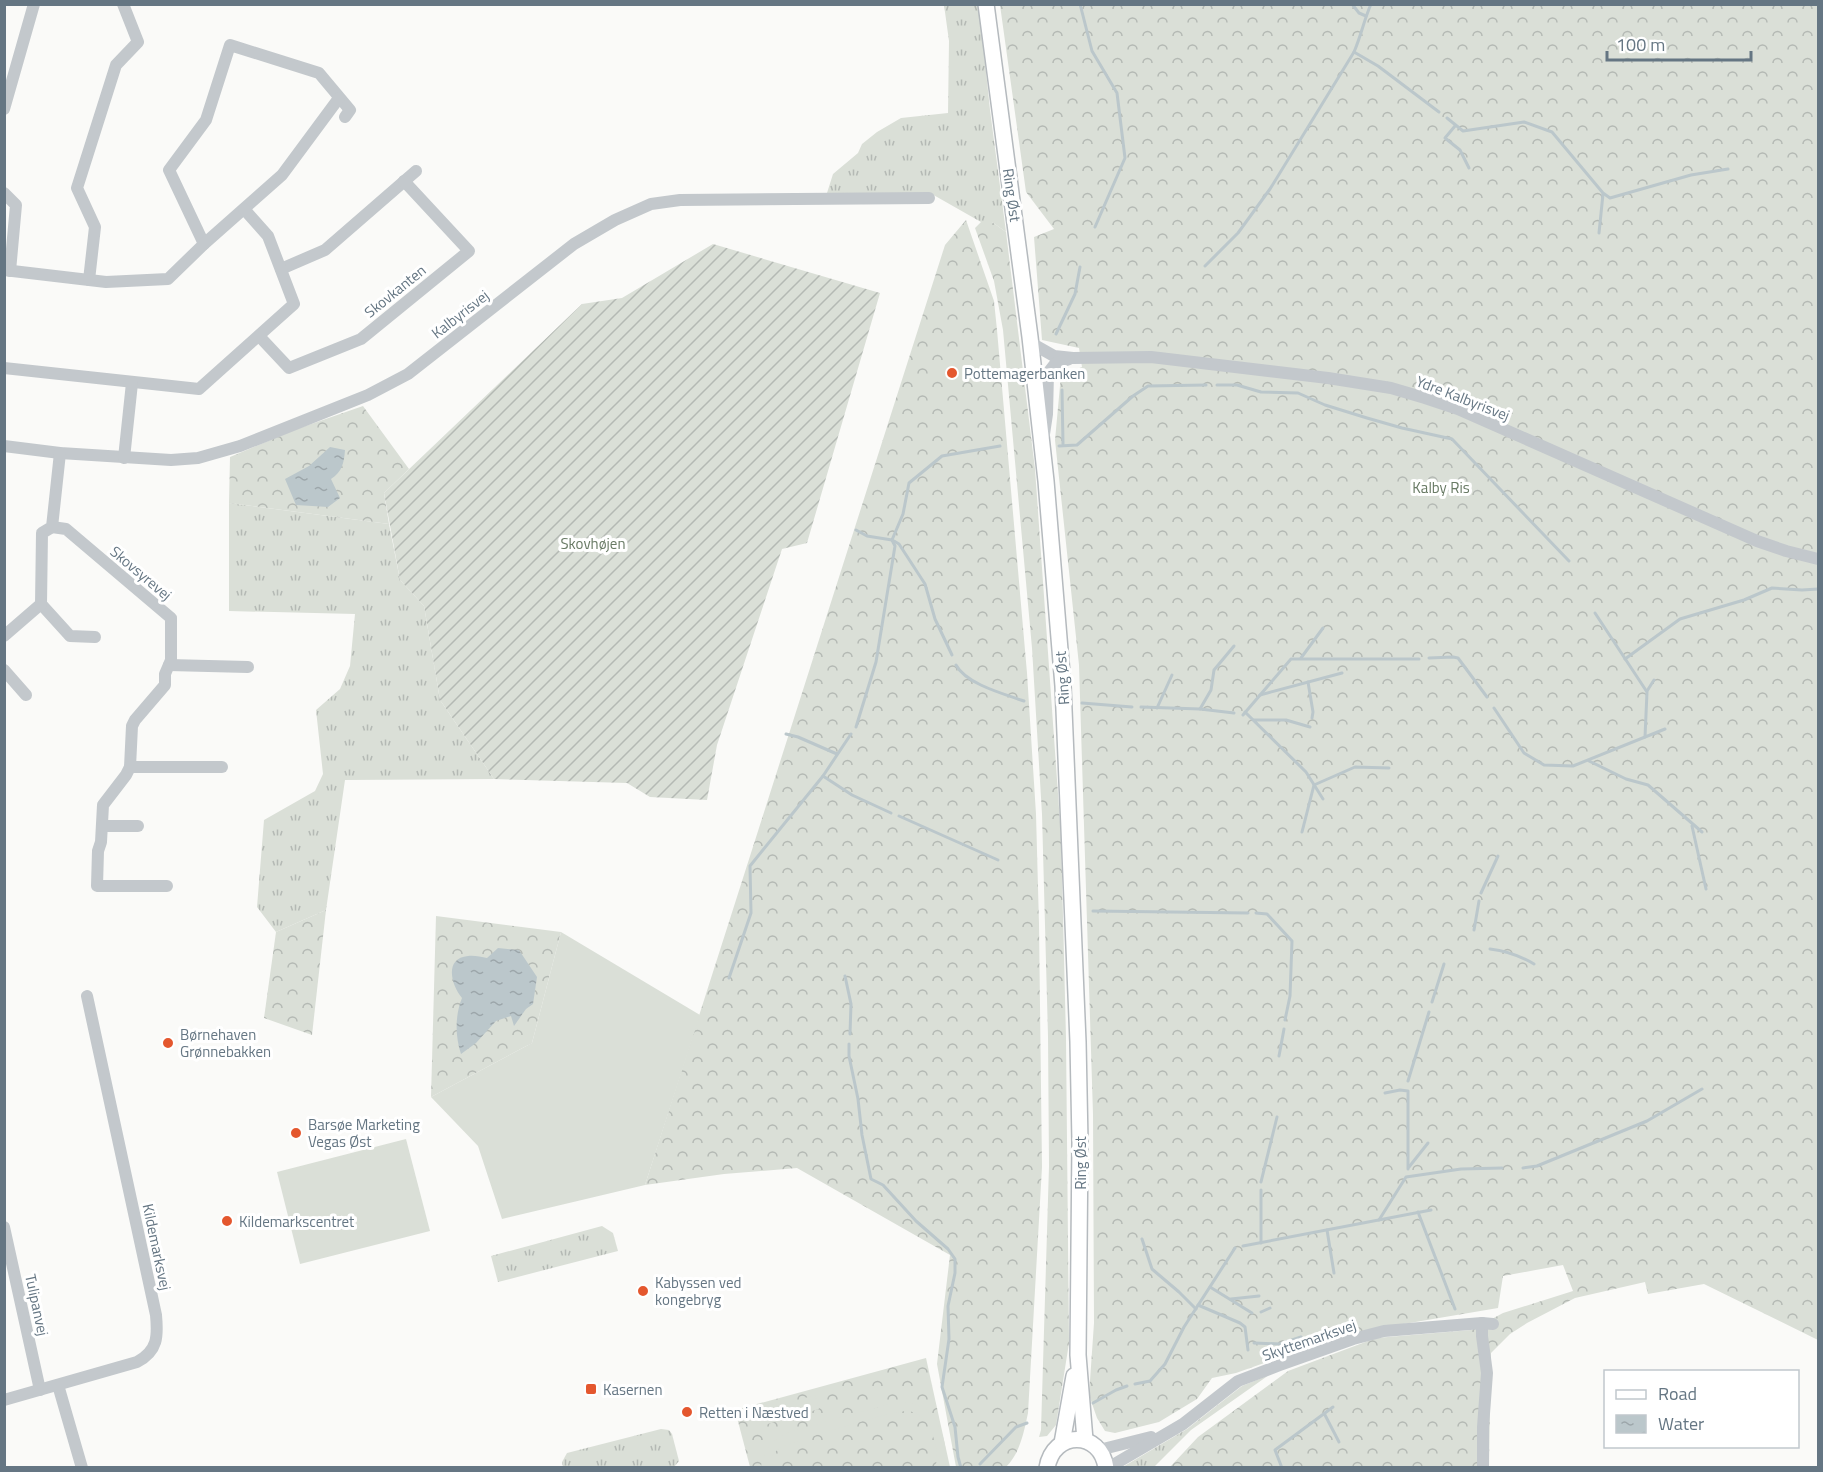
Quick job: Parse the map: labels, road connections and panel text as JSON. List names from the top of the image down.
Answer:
{
  "streets": {
    "main road": ["Ring Øst"],
    "street": [
      "Skovkanten",
      "Kalbyrisvej",
      "Ydre Kalbyrisvej",
      "Skovsyrevej",
      "Kildemarksvej",
      "Tulipanvej",
      "Skyttemarksvej"
    ]
  },
  "crossings": [
    ["Ring Øst", "Ydre Kalbyrisvej"],
    ["Kildemarksvej", "Tulipanvej"]
  ],
  "parks": ["Kalby Ris", "Skovhøjen"],
  "places": {
    "other": [
      "Pottemagerbanken",
      "Børnehaven Grønnebakken",
      "Barsøe Marketing Vegas Øst",
      "Kildemarkscentret",
      "Kabyssen ved kongebryg",
      "Retten i Næstved"
    ],
    "transit": ["Kasernen"]
  },
  "legend": ["Road", "Water"],
  "scale_bar": "100 m"
}
